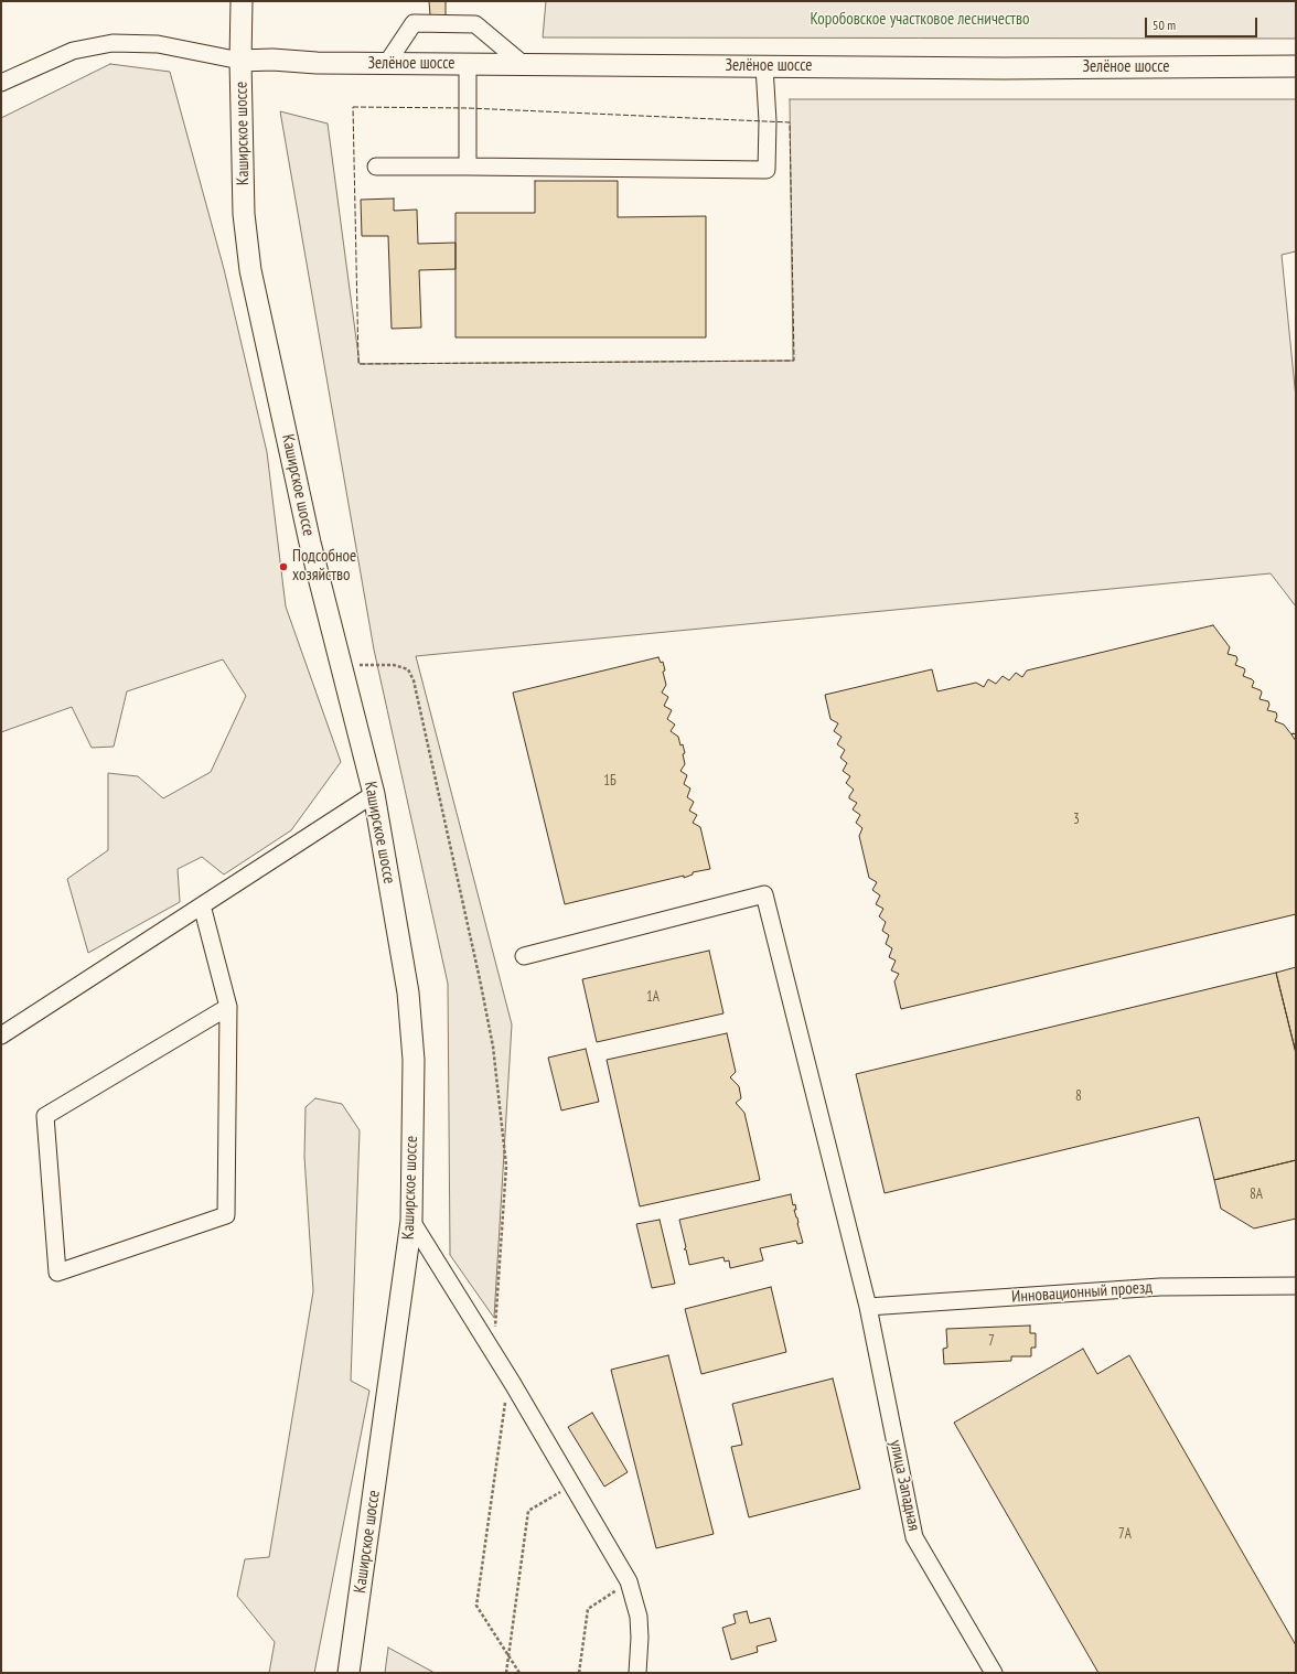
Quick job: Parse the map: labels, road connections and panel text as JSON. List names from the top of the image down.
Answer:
{
  "streets": {
    "main road": ["Зелёное шоссе", "Каширское шоссе"],
    "street": ["Инновационный проезд", "улица Западная"]
  },
  "crossings": [
    ["Зелёное шоссе", "Каширское шоссе"],
    ["Инновационный проезд", "улица Западная"]
  ],
  "parks": ["Коробовское участковое лесничество"],
  "places": ["Подсобное хозяйство"],
  "house_numbers": [
    "1Б",
    "3",
    "1А",
    "8",
    "8А",
    "7",
    "7А"
  ],
  "scale_bar": "50 m"
}
